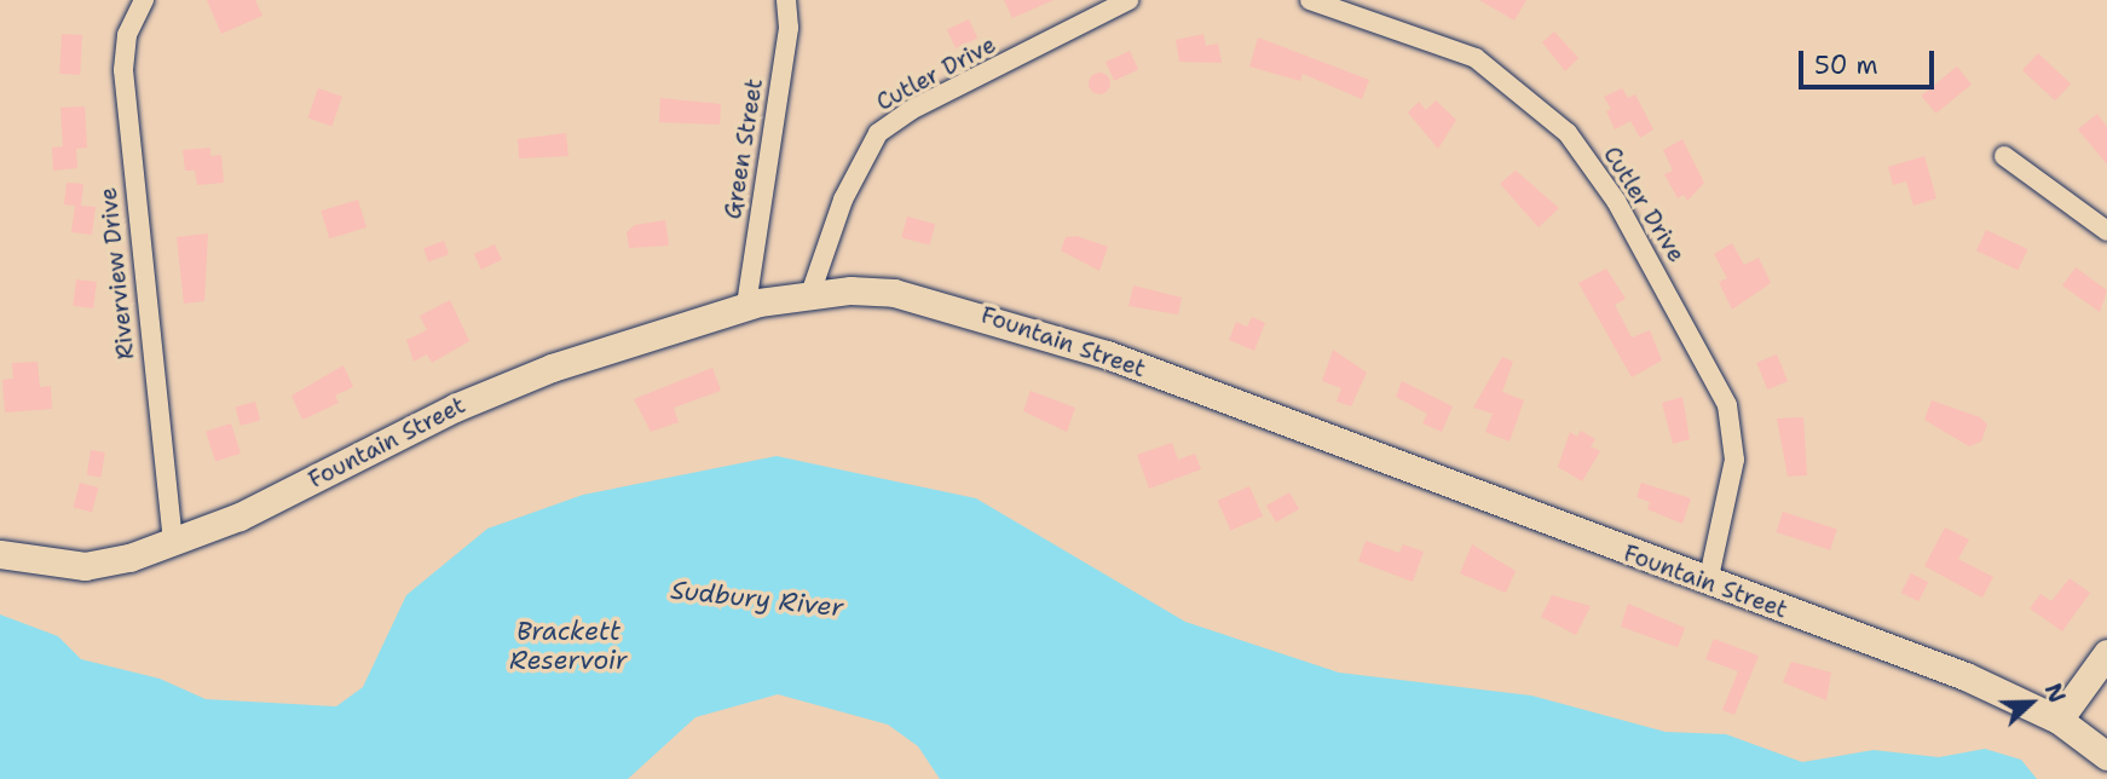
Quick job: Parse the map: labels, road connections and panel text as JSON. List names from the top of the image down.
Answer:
{
  "streets": {
    "street": [
      "Cutler Drive",
      "Green Street",
      "Riverview Drive",
      "Fountain Street"
    ]
  },
  "crossings": [
    ["Cutler Drive", "Fountain Street"],
    ["Green Street", "Fountain Street"],
    ["Riverview Drive", "Fountain Street"]
  ],
  "water": ["Sudbury River", "Brackett Reservoir"],
  "scale_bar": "50 m",
  "north": "right"
}
